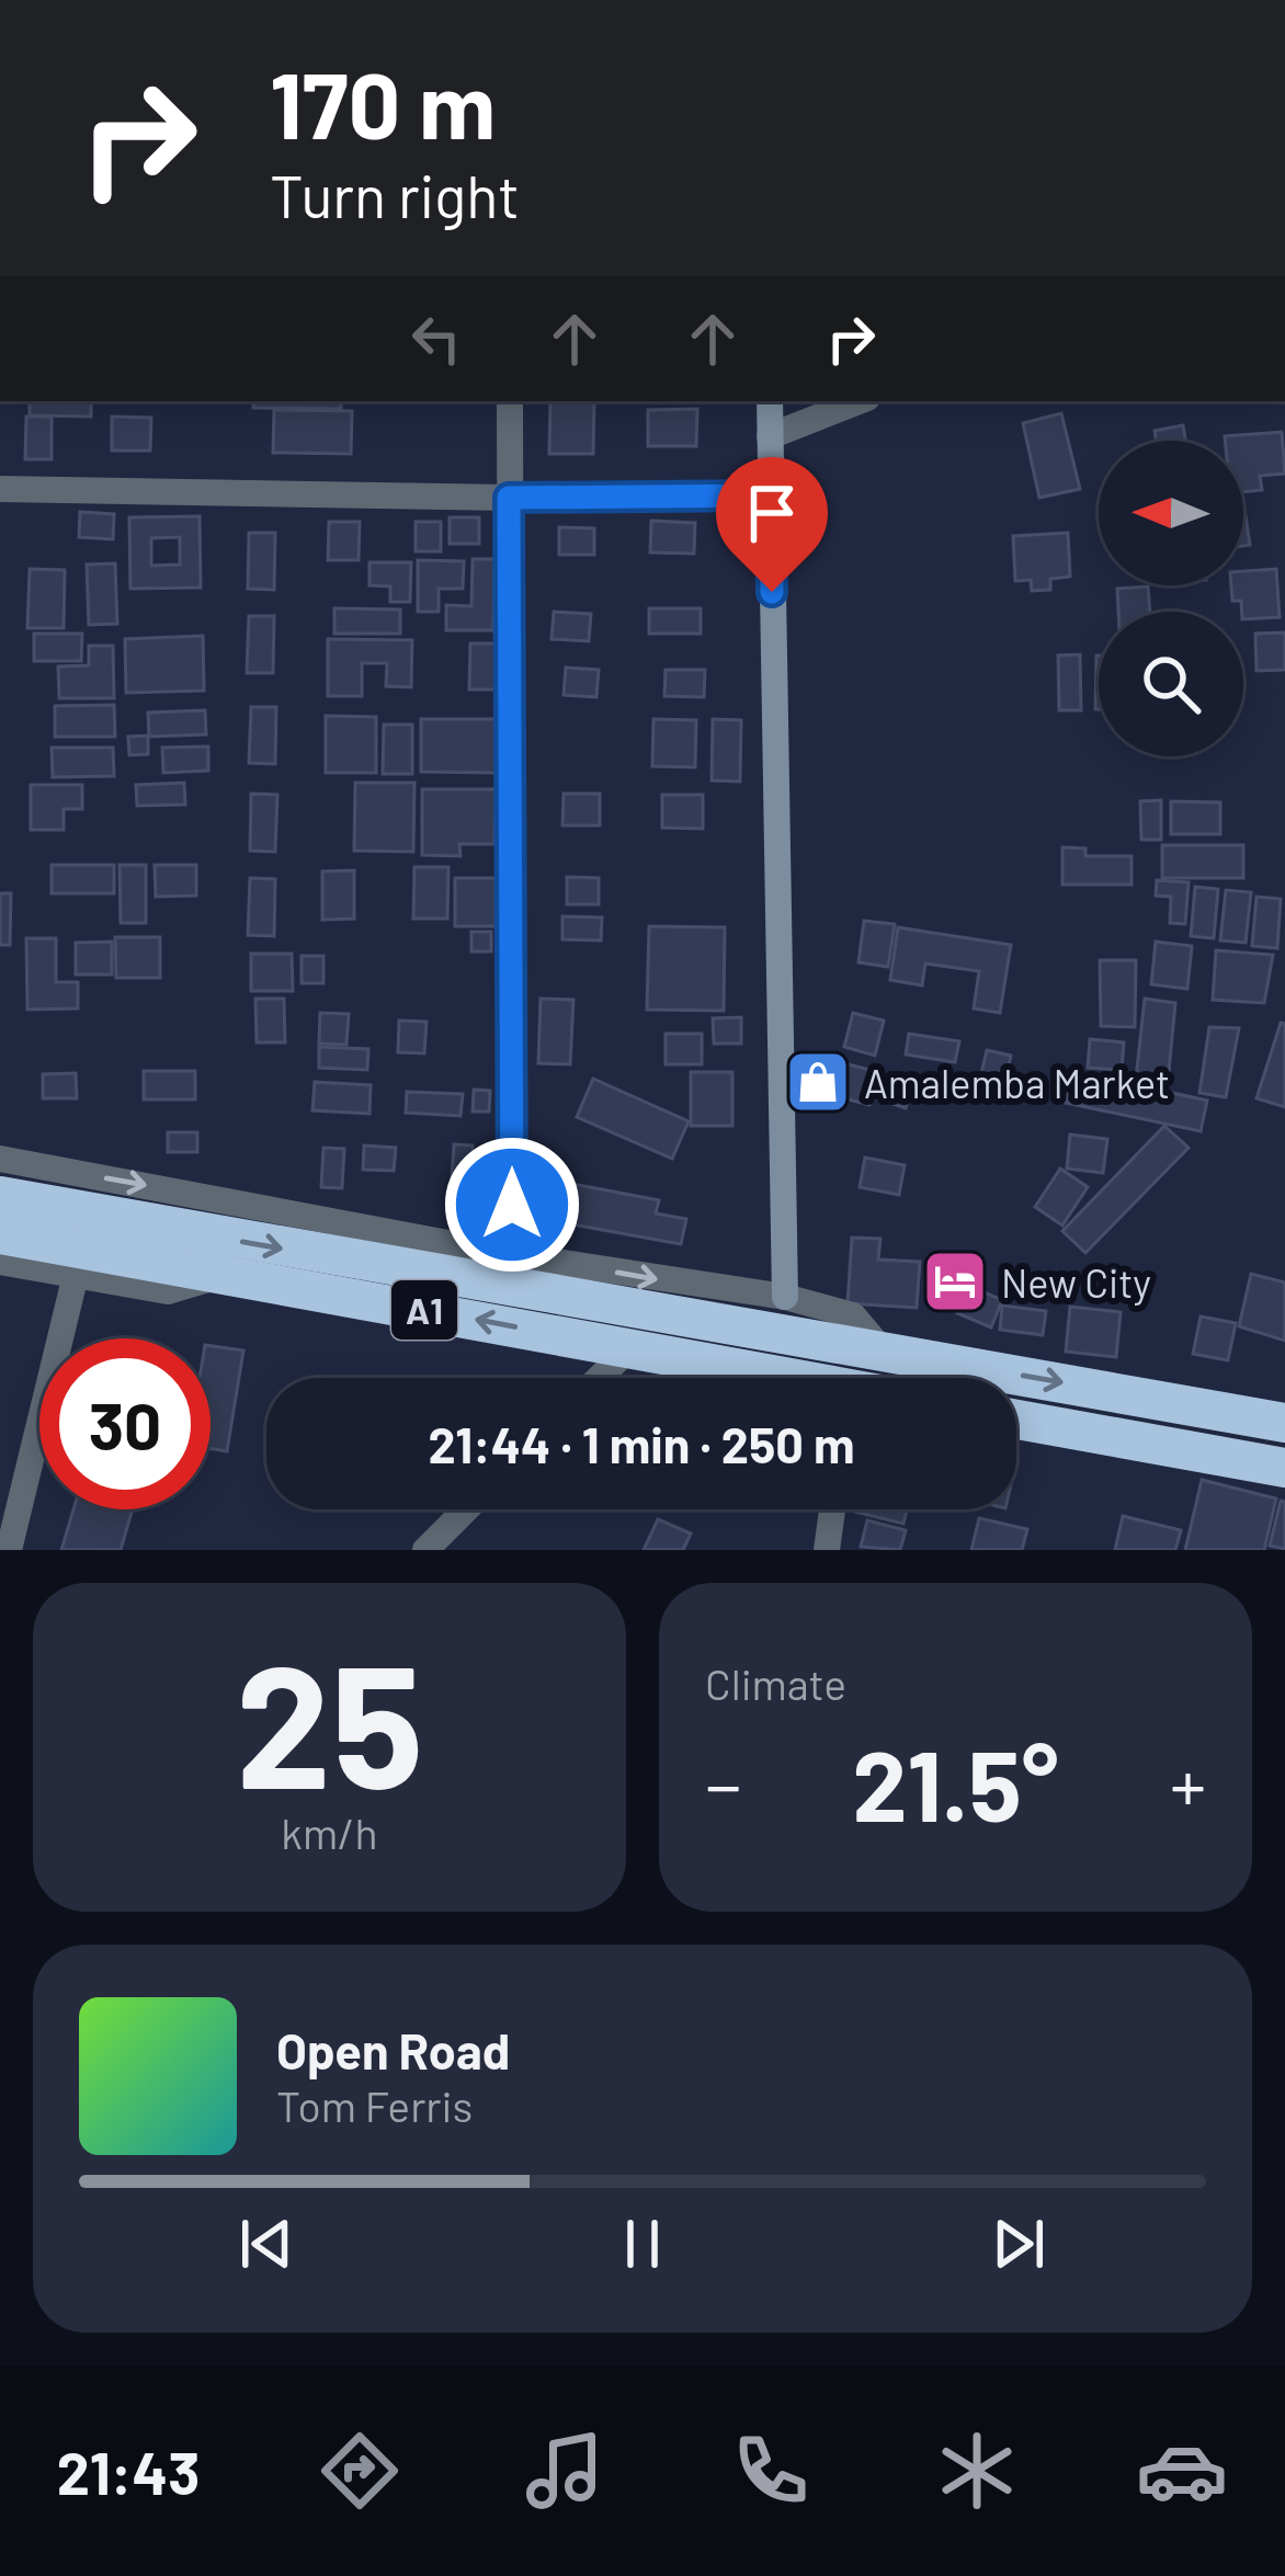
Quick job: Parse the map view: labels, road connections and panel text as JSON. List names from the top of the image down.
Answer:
{
  "streets": {
    "highway": ["A1"]
  },
  "places": {
    "shop": ["Amalemba Market"],
    "hotel": ["New City"]
  },
  "north": "left",
  "page": {
    "turn": ["170 m", "Turn right"],
    "limit": "30",
    "trip": "21:44 · 1 min · 250 m",
    "tile": [
      ["25", "km/h"],
      "Climate"
    ],
    "heat": ["−", "21.5°", "+"],
    "song": ["Open Road", "Tom Ferris"],
    "tabs": "21:43"
  }
}
